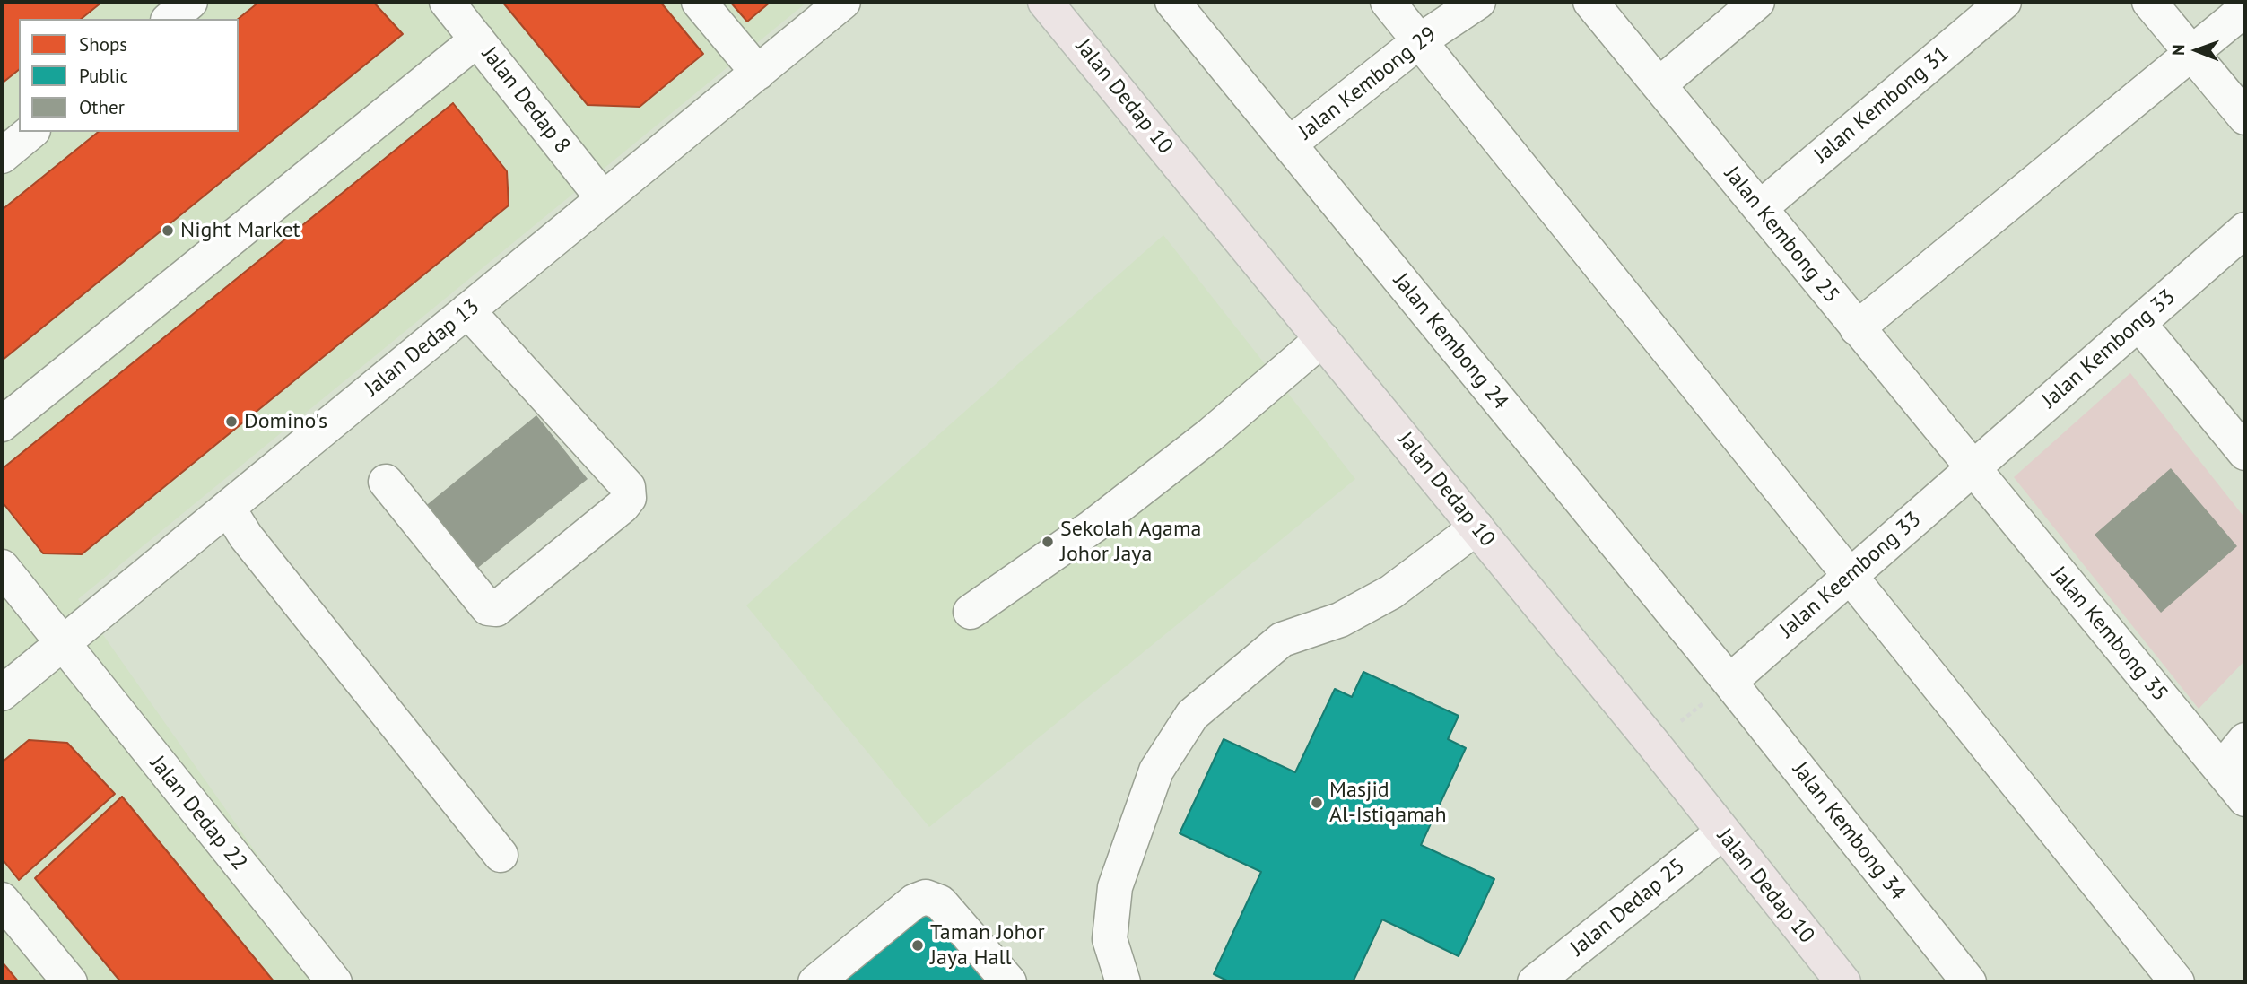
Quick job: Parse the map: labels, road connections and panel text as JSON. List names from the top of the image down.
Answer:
{
  "streets": {
    "main road": ["Jalan Dedap 10"],
    "street": [
      "Jalan Kembong 29",
      "Jalan Dedap 8",
      "Jalan Kembong 31",
      "Jalan Kembong 25",
      "Jalan Kembong 24",
      "Jalan Dedap 13",
      "Jalan Kembong 33",
      "Jalan Keembong 33",
      "Jalan Kembong 35",
      "Jalan Dedap 22",
      "Jalan Kembong 34",
      "Jalan Dedap 25"
    ]
  },
  "crossings": [
    ["Jalan Kembong 29", "Jalan Kembong 24"],
    ["Jalan Dedap 10", "Jalan Dedap 25"],
    ["Jalan Dedap 8", "Jalan Dedap 13"],
    ["Jalan Kembong 31", "Jalan Kembong 25"],
    ["Jalan Kembong 25", "Jalan Kembong 33"],
    ["Jalan Kembong 25", "Jalan Keembong 33"],
    ["Jalan Kembong 25", "Jalan Kembong 35"],
    ["Jalan Kembong 24", "Jalan Keembong 33"],
    ["Jalan Kembong 24", "Jalan Kembong 34"],
    ["Jalan Dedap 13", "Jalan Dedap 22"],
    ["Jalan Kembong 33", "Jalan Keembong 33"],
    ["Jalan Kembong 33", "Jalan Kembong 35"],
    ["Jalan Keembong 33", "Jalan Kembong 35"],
    ["Jalan Keembong 33", "Jalan Kembong 34"]
  ],
  "places": [
    "Night Market",
    "Domino's",
    "Sekolah Agama Johor Jaya",
    "Masjid Al-Istiqamah",
    "Taman Johor Jaya Hall"
  ],
  "legend": ["Shops", "Public", "Other"],
  "north": "left"
}
